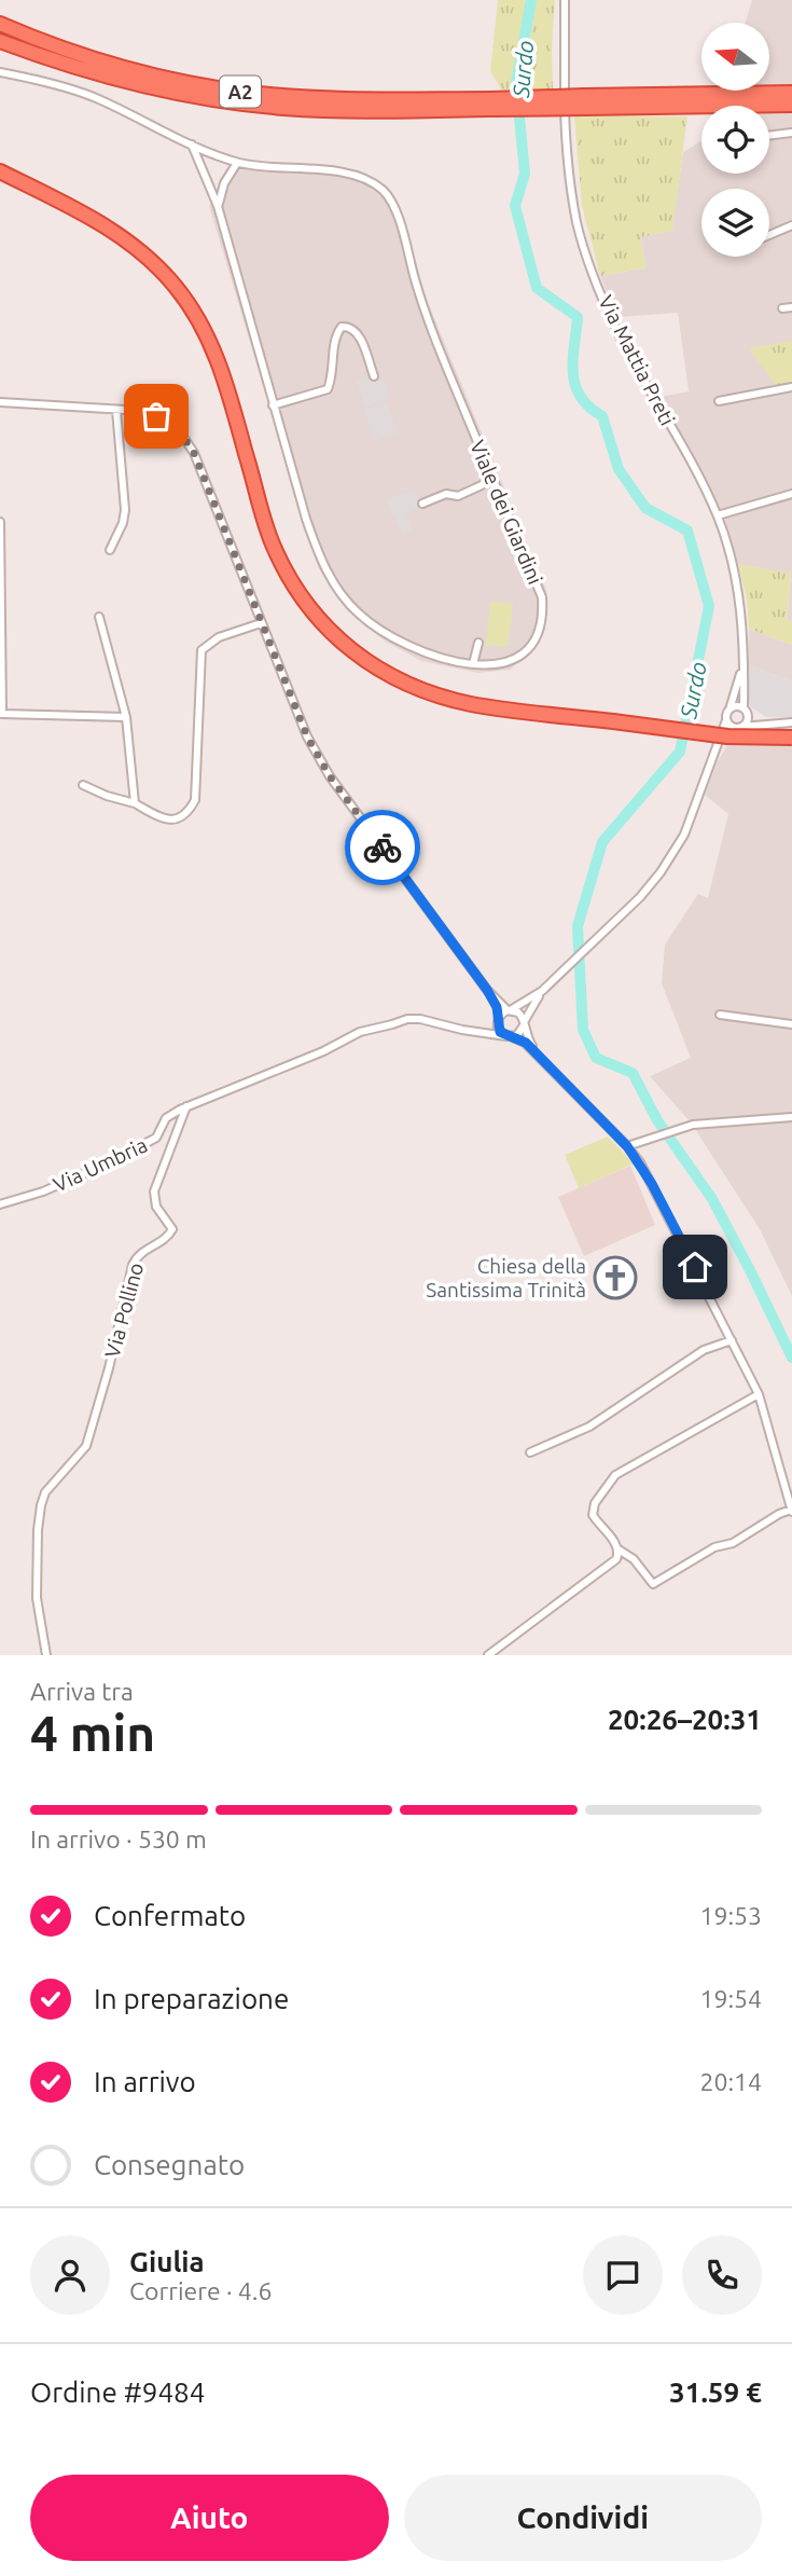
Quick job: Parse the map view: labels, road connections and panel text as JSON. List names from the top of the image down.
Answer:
{
  "streets": {
    "highway": ["A2"],
    "street": [
      "Via Mattia Preti",
      "Viale dei Giardini",
      "Via Umbria",
      "Via Pollino"
    ]
  },
  "crossings": [
    ["Via Umbria", "Via Pollino"]
  ],
  "water": ["Surdo"],
  "places": {
    "church": ["Chiesa della Santissima Trinità"]
  },
  "north": "left",
  "page": {
    "heading": ["4 min", "Arriva tra", "20:26–20:31"],
    "panel": [
      "Giulia",
      "Corriere · 4.6",
      "Ordine #9484",
      "31.59 €"
    ],
    "bar": "In arrivo · 530 m",
    "list": [
      ["Confermato", "19:53"],
      ["In preparazione", "19:54"],
      ["In arrivo", "20:14"],
      "Consegnato"
    ],
    "buttons": ["Aiuto", "Condividi"]
  }
}
